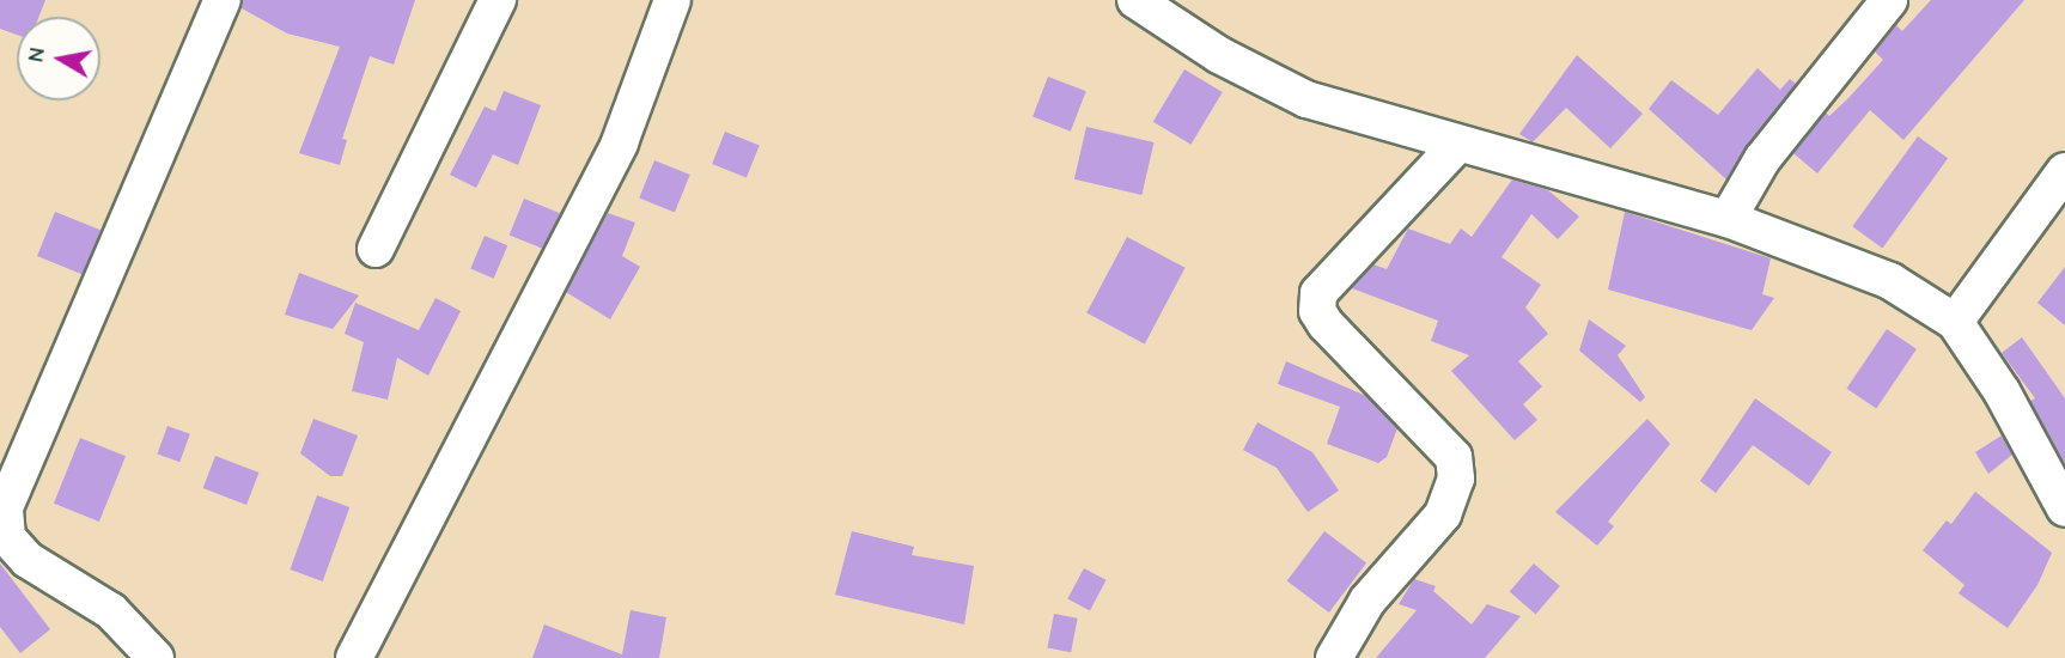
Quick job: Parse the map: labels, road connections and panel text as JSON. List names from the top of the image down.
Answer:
{
  "north": "left"
}
